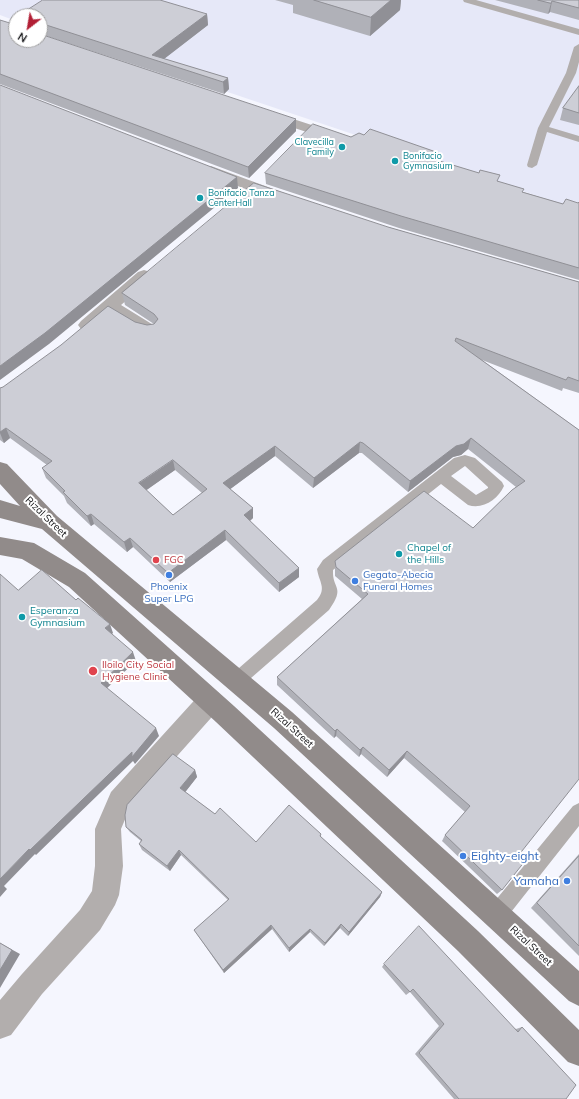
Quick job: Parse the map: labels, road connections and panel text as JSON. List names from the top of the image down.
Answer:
{
  "streets": {
    "main road": ["Rizal Street"]
  },
  "places": [
    "Clavecilla Family",
    "Bonifacio Gymnasium",
    "Bonifacio Tanza CenterHall",
    "Chapel of the Hills",
    "FGC",
    "Phoenix Super LPG",
    "Gegato-Abecia Funeral Homes",
    "Esperanza Gymnasium",
    "Iloilo City Social Hygiene Clinic",
    "Eighty-eight",
    "Yamaha"
  ],
  "north": "bottom left"
}
